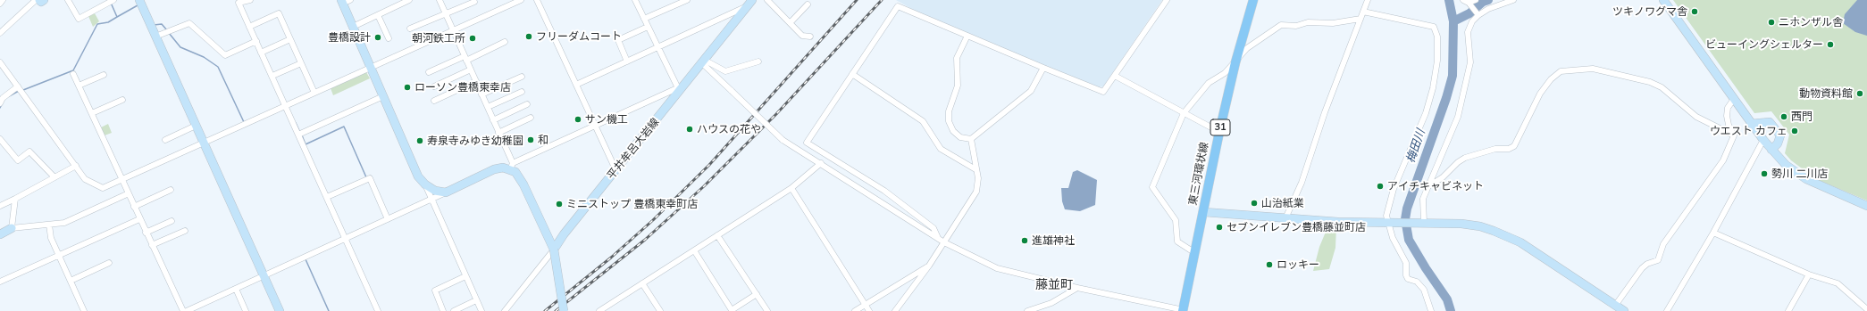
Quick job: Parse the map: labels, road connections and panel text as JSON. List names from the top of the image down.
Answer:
{
  "streets": {
    "main road": ["31", "東三河環状線"],
    "street": ["平井牟呂大岩線"]
  },
  "districts": ["藤並町"],
  "water": ["梅田川"],
  "places": [
    "ツキノワグマ舎",
    "ニホンザル舎",
    "フリーダムコート",
    "豊橋設計",
    "朝河鉄工所",
    "ビューイングシェルター",
    "ローソン豊橋東幸店",
    "動物資料館",
    "西門",
    "サン機工",
    "ハウスの花や",
    "ウエスト カフェ",
    "和",
    "寿泉寺みゆき幼稚園",
    "勢川 二川店",
    "アイチキャビネット",
    "山治紙業",
    "ミニストップ 豊橋東幸町店",
    "セブンイレブン豊橋藤並町店",
    "進雄神社",
    "ロッキー"
  ]
}
